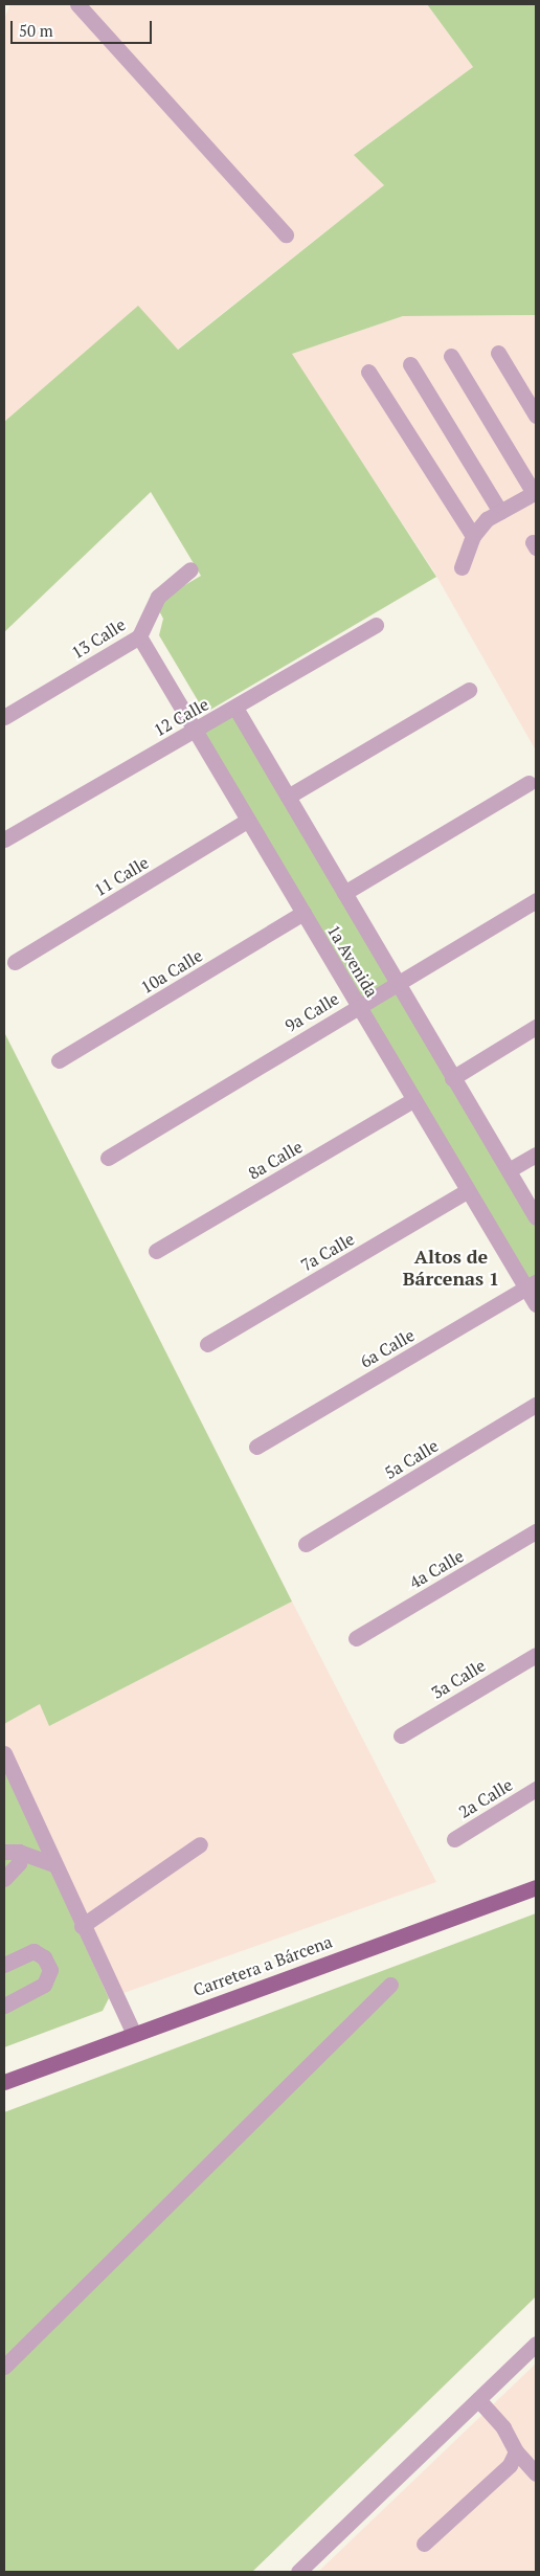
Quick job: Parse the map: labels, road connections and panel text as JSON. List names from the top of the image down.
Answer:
{
  "streets": {
    "main road": ["Carretera a Bárcena"],
    "street": [
      "13 Calle",
      "12 Calle",
      "11 Calle",
      "1a Avenida",
      "10a Calle",
      "9a Calle",
      "8a Calle",
      "7a Calle",
      "6a Calle",
      "5a Calle",
      "4a Calle",
      "3a Calle",
      "2a Calle"
    ]
  },
  "crossings": [
    ["13 Calle", "1a Avenida"],
    ["12 Calle", "1a Avenida"],
    ["11 Calle", "1a Avenida"],
    ["1a Avenida", "10a Calle"],
    ["1a Avenida", "9a Calle"],
    ["1a Avenida", "8a Calle"],
    ["1a Avenida", "7a Calle"],
    ["1a Avenida", "6a Calle"]
  ],
  "districts": ["Altos de Bárcenas 1"],
  "scale_bar": "50 m"
}
